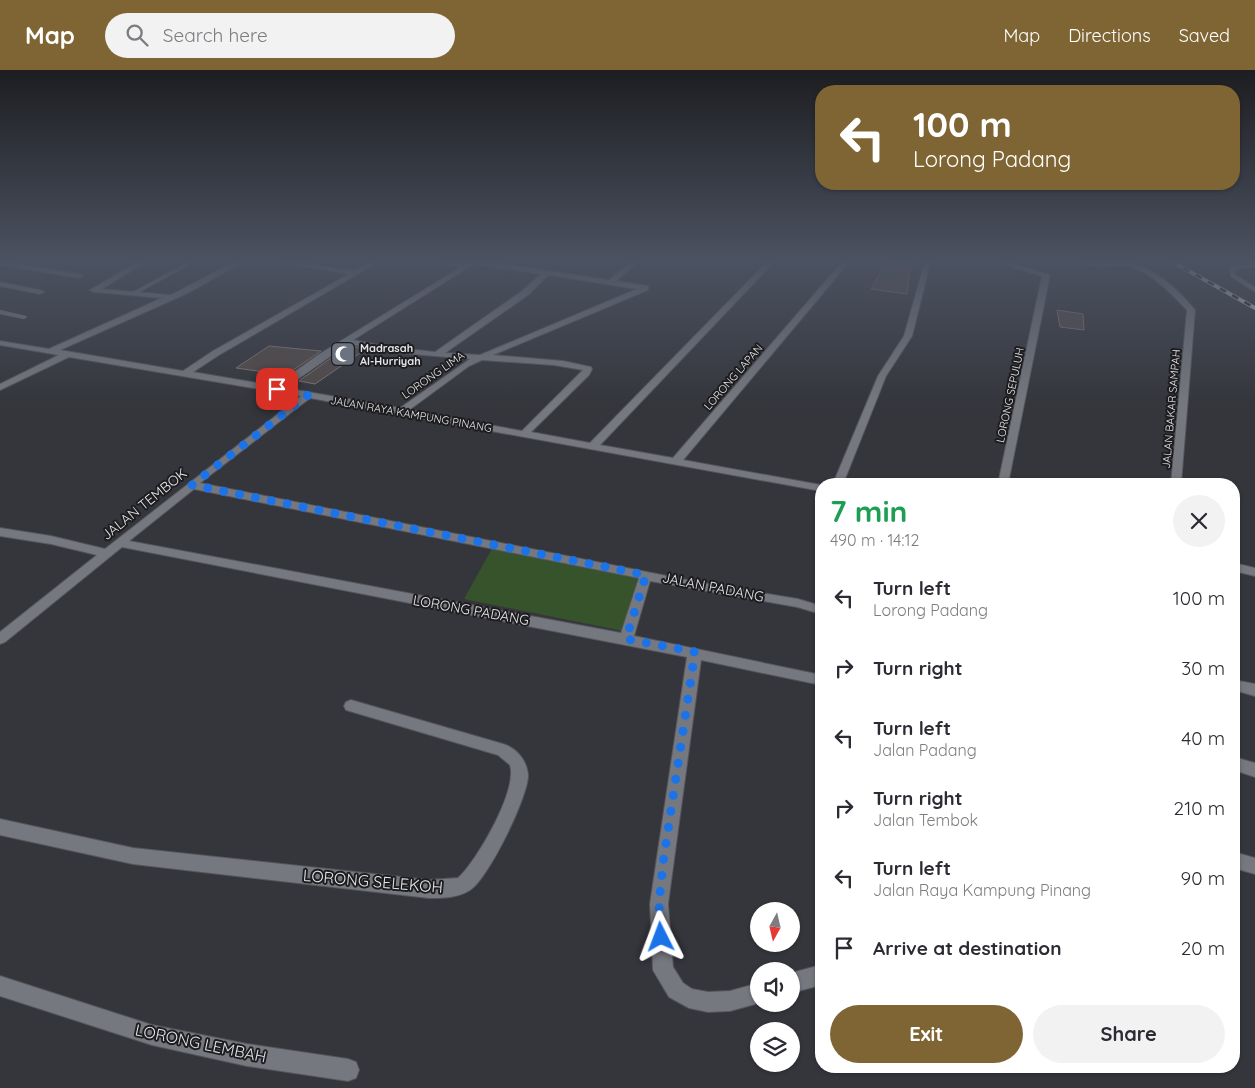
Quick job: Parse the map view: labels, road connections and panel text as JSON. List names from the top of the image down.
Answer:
{
  "streets": {
    "street": [
      "LORONG LIMA",
      "LORONG LAPAN",
      "LORONG SEPULUH",
      "JALAN BAKAR SAMPAH",
      "JALAN RAYA KAMPUNG PINANG",
      "JALAN TEMBOK",
      "JALAN PADANG",
      "LORONG PADANG",
      "LORONG SELEKOH",
      "LORONG LEMBAH"
    ]
  },
  "crossings": [
    ["LORONG LIMA", "JALAN RAYA KAMPUNG PINANG"],
    ["LORONG LAPAN", "JALAN RAYA KAMPUNG PINANG"],
    ["JALAN RAYA KAMPUNG PINANG", "JALAN TEMBOK"],
    ["JALAN TEMBOK", "JALAN PADANG"],
    ["JALAN TEMBOK", "LORONG PADANG"]
  ],
  "places": {
    "mosque": ["Madrasah Al-Hurriyah"]
  },
  "north": "bottom",
  "page": {
    "header": "Map",
    "search": "Search here",
    "nav": ["Map", "Directions", "Saved"],
    "turn": ["100 m", "Lorong Padang"],
    "heading": ["7 min", "490 m · 14:12"],
    "list": [
      {
        "name": "Turn left",
        "note": "Lorong Padang",
        "value": "100 m"
      },
      {
        "name": "Turn right",
        "value": "30 m"
      },
      {
        "name": "Turn left",
        "note": "Jalan Padang",
        "value": "40 m"
      },
      {
        "name": "Turn right",
        "note": "Jalan Tembok",
        "value": "210 m"
      },
      {
        "name": "Turn left",
        "note": "Jalan Raya Kampung Pinang",
        "value": "90 m"
      },
      {
        "name": "Arrive at destination",
        "value": "20 m"
      }
    ],
    "buttons": ["Exit", "Share"]
  }
}
